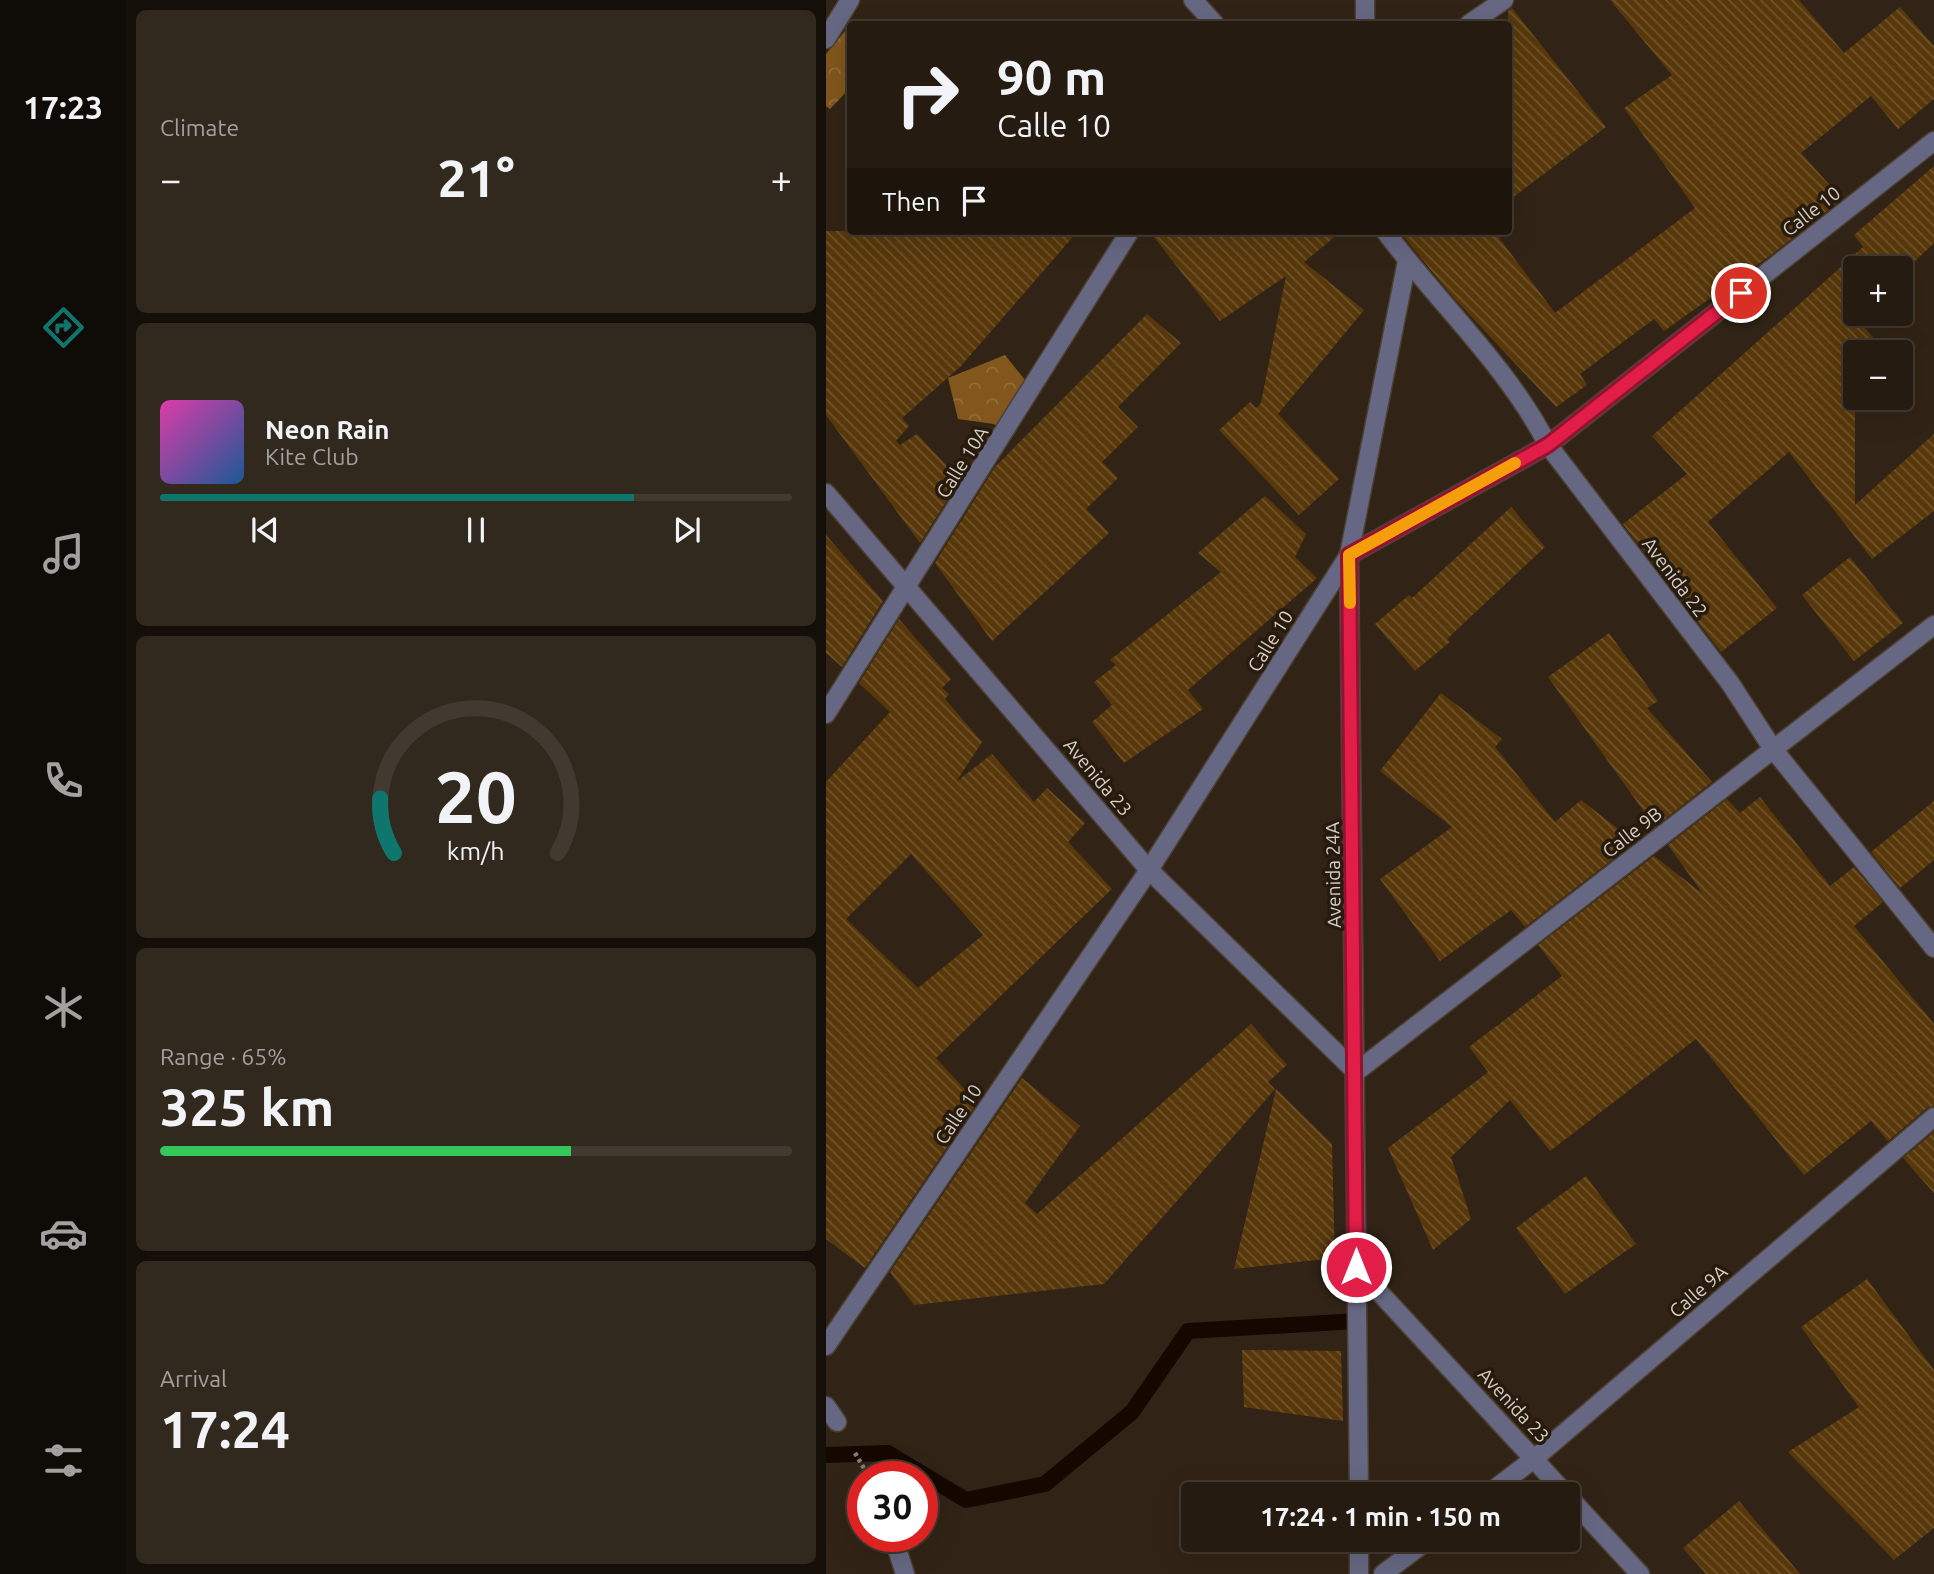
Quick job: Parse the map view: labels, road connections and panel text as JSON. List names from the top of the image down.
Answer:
{
  "streets": {
    "street": [
      "Calle 10",
      "Calle 10A",
      "Avenida 22",
      "Avenida 23",
      "Calle 9B",
      "Avenida 24A",
      "Calle 9A"
    ]
  },
  "crossings": [
    ["Calle 10", "Avenida 22"],
    ["Calle 10", "Avenida 23"],
    ["Calle 10", "Avenida 24A"],
    ["Calle 10A", "Avenida 23"],
    ["Avenida 22", "Calle 9B"],
    ["Avenida 22", "Avenida 24A"],
    ["Avenida 23", "Calle 9B"],
    ["Avenida 23", "Avenida 24A"],
    ["Avenida 23", "Calle 9A"],
    ["Calle 9B", "Avenida 24A"]
  ],
  "page": {
    "tabs": "17:23",
    "tile": [
      "Climate",
      ["Range · 65%", "325 km"],
      ["Arrival", "17:24"]
    ],
    "turn": ["90 m", "Calle 10"],
    "heat": ["−", "21°", "+"],
    "then": "Then",
    "map_buttons": ["+", "−"],
    "song": ["Neon Rain", "Kite Club"],
    "limit": "30",
    "trip": "17:24 · 1 min · 150 m",
    "gauge": ["20", "km/h"]
  }
}
